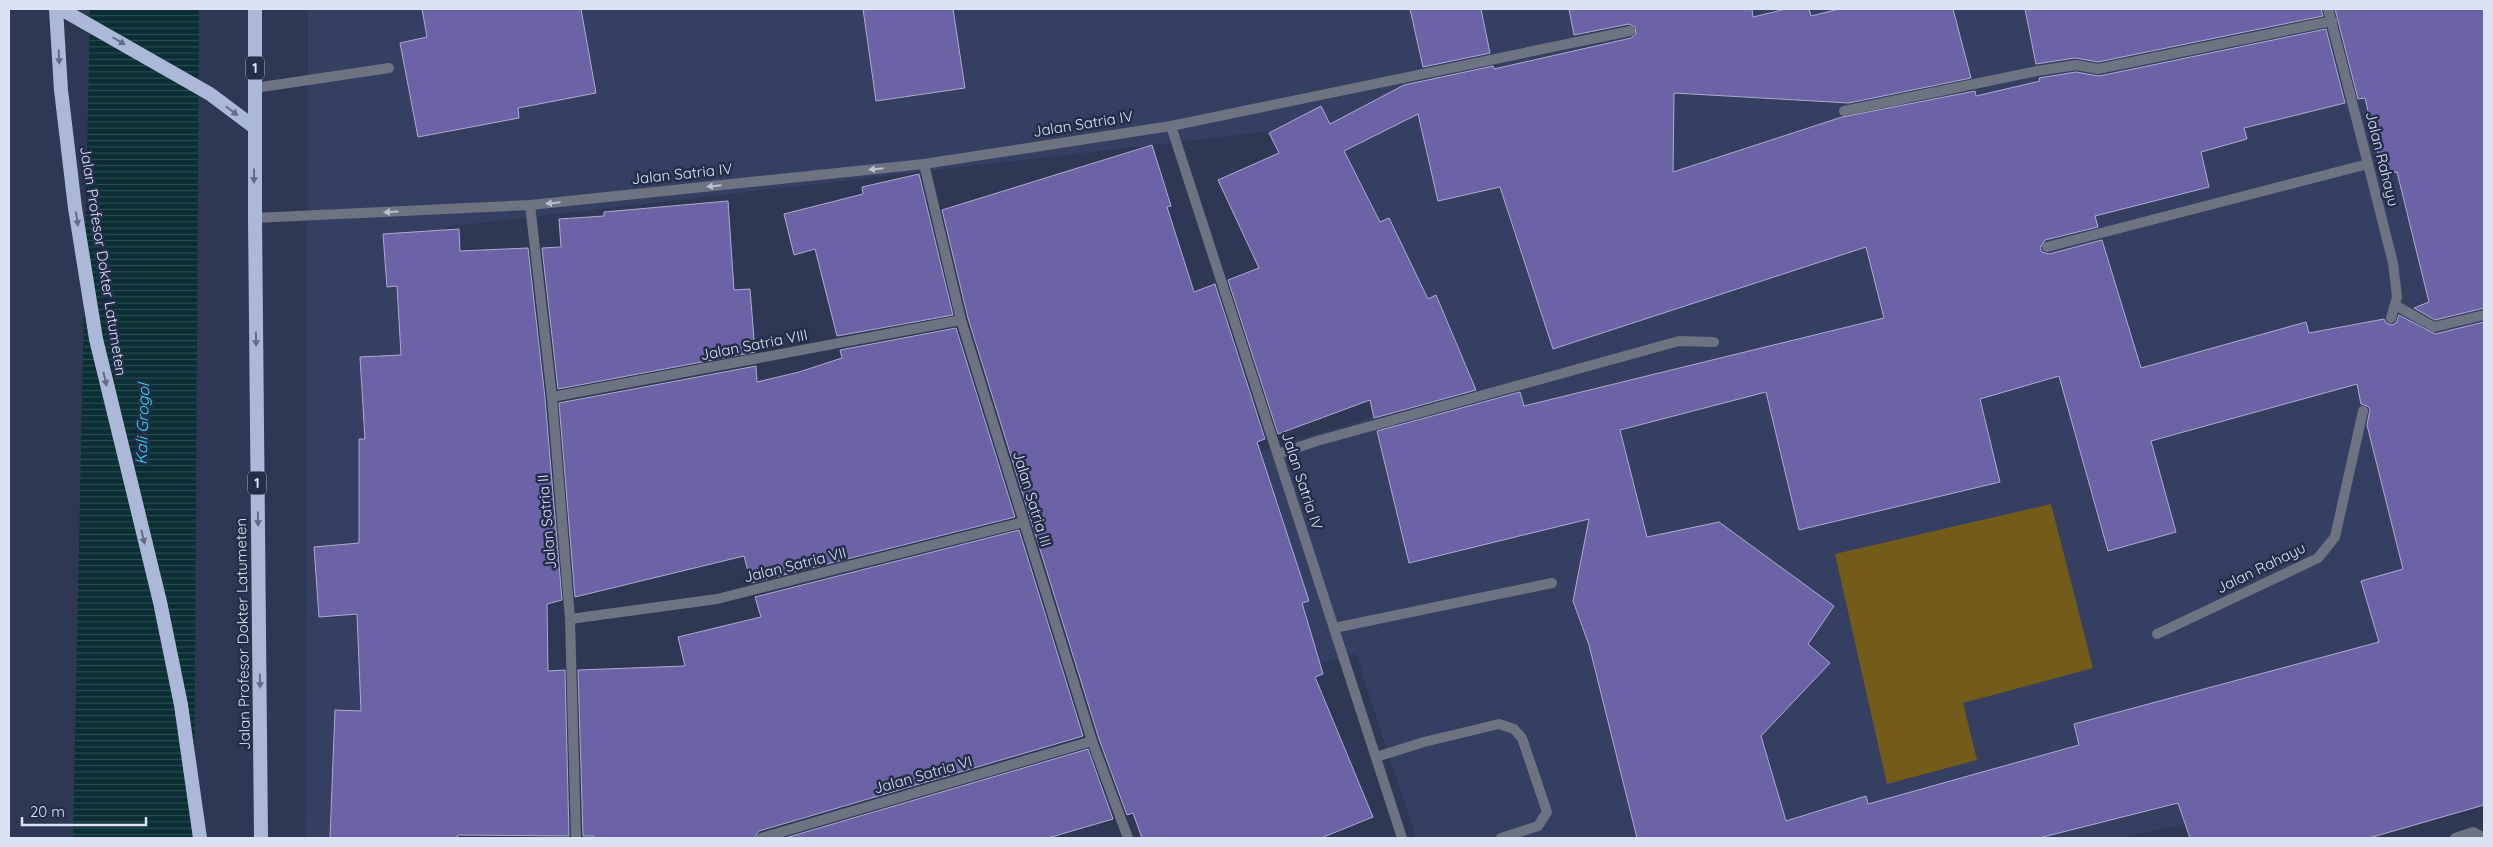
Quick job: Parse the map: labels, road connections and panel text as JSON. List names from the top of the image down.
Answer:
{
  "streets": {
    "highway": ["1", "Jalan Profesor Dokter Latumeten"],
    "street": [
      "Jalan Satria IV",
      "Jalan Rahayu",
      "Jalan Satria VIII",
      "Jalan Satria III",
      "Jalan Satria II",
      "Jalan Satria VII",
      "Jalan Satria VI"
    ]
  },
  "crossings": [
    ["Jalan Satria IV", "Jalan Profesor Dokter Latumeten"],
    ["Jalan Satria IV", "Jalan Satria III"],
    ["Jalan Satria IV", "Jalan Satria II"],
    ["Jalan Satria VIII", "Jalan Satria III"],
    ["Jalan Satria VIII", "Jalan Satria II"],
    ["Jalan Satria III", "Jalan Satria VII"],
    ["Jalan Satria III", "Jalan Satria VI"],
    ["Jalan Satria II", "Jalan Satria VII"]
  ],
  "one_way": ["Jalan Satria IV", "Jalan Profesor Dokter Latumeten"],
  "water": ["Kali Grogol"],
  "scale_bar": "20 m"
}
